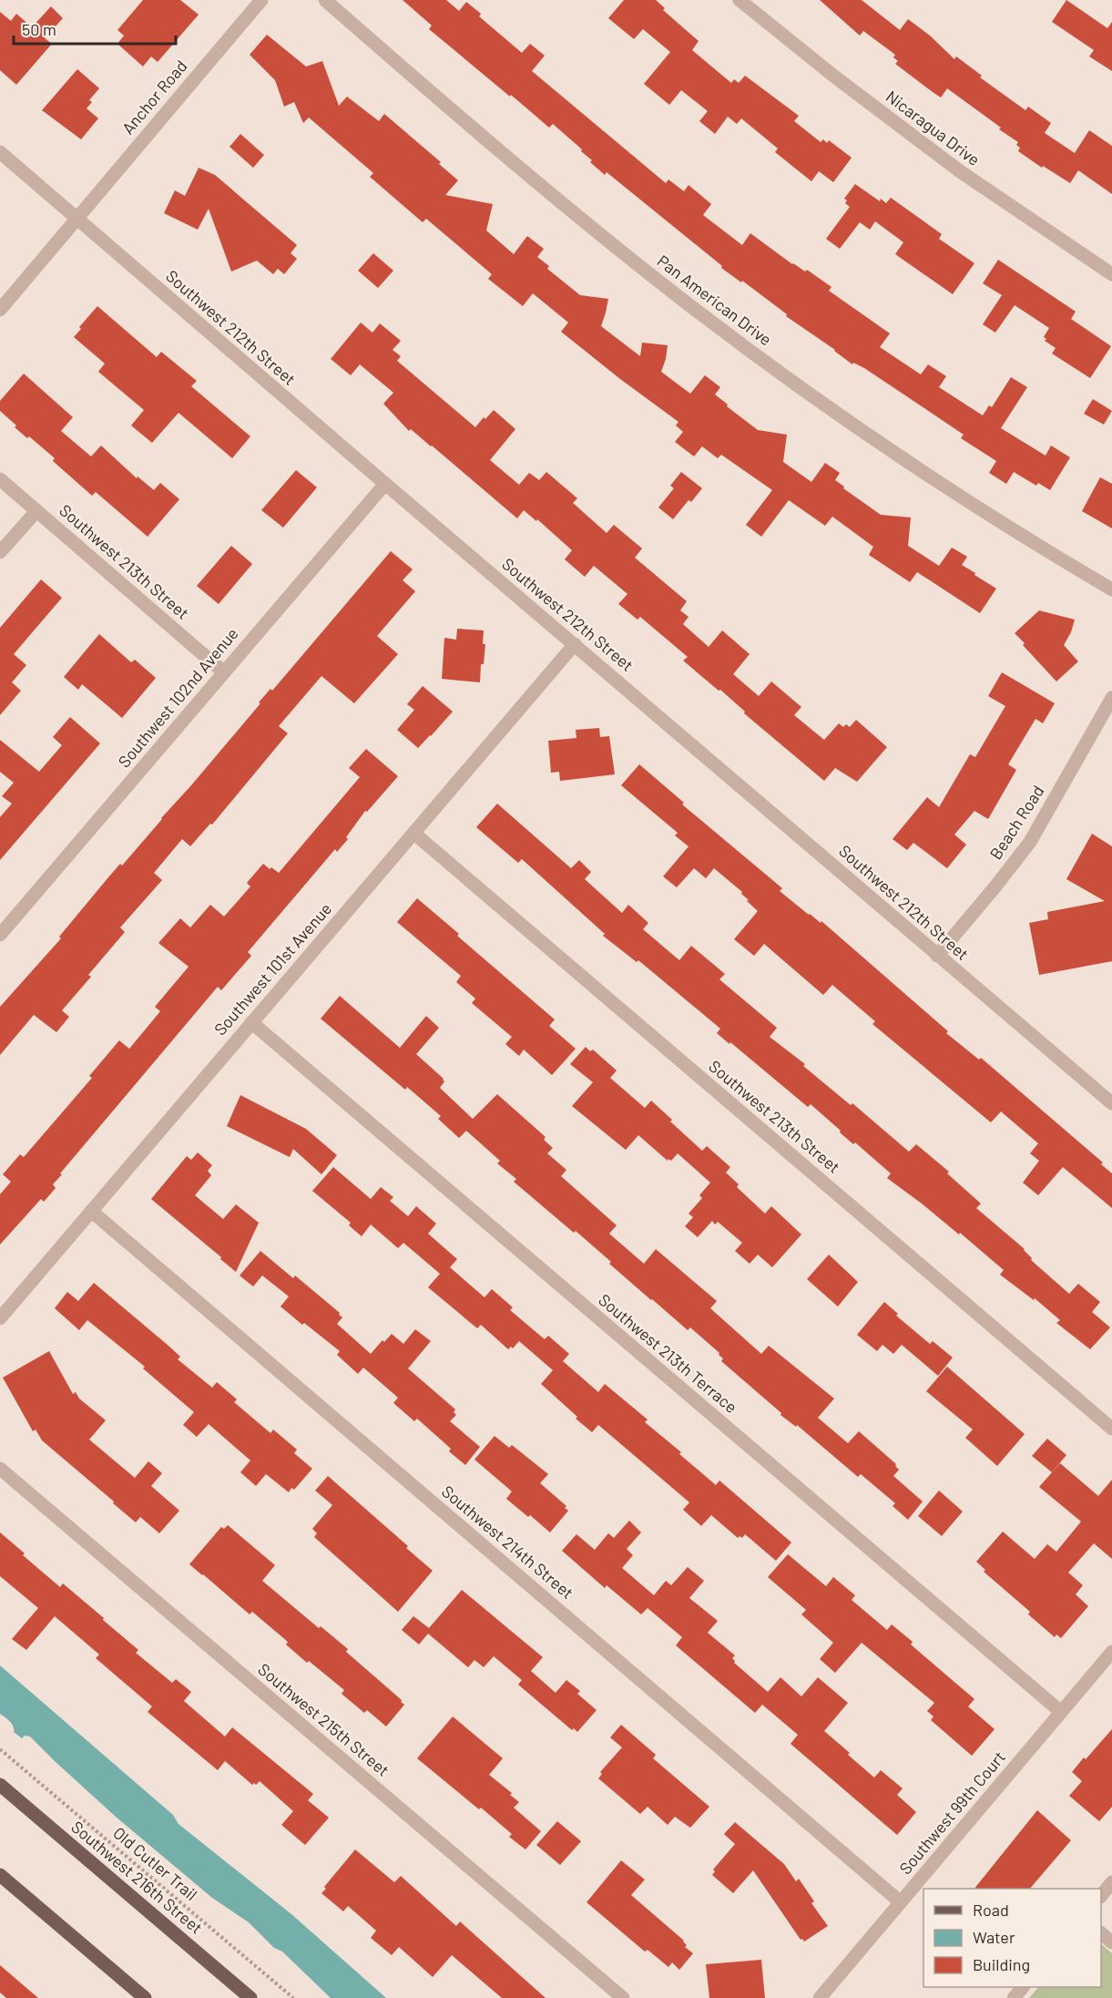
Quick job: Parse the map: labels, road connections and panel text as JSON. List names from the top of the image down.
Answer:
{
  "streets": {
    "main road": ["Southwest 216th Street"],
    "street": [
      "Anchor Road",
      "Nicaragua Drive",
      "Pan American Drive",
      "Southwest 212th Street",
      "Southwest 213th Street",
      "Southwest 102nd Avenue",
      "Beach Road",
      "Southwest 101st Avenue",
      "Southwest 213th Terrace",
      "Southwest 214th Street",
      "Southwest 215th Street",
      "Southwest 99th Court"
    ],
    "path": ["Old Cutler Trail"]
  },
  "crossings": [
    ["Anchor Road", "Southwest 212th Street"],
    ["Southwest 212th Street", "Southwest 102nd Avenue"],
    ["Southwest 212th Street", "Beach Road"],
    ["Southwest 212th Street", "Southwest 101st Avenue"],
    ["Southwest 213th Street", "Southwest 102nd Avenue"],
    ["Southwest 213th Street", "Southwest 101st Avenue"],
    ["Southwest 101st Avenue", "Southwest 213th Terrace"],
    ["Southwest 101st Avenue", "Southwest 214th Street"],
    ["Southwest 213th Terrace", "Southwest 99th Court"],
    ["Southwest 214th Street", "Southwest 99th Court"]
  ],
  "legend": ["Road", "Water", "Building"],
  "scale_bar": "50 m"
}
